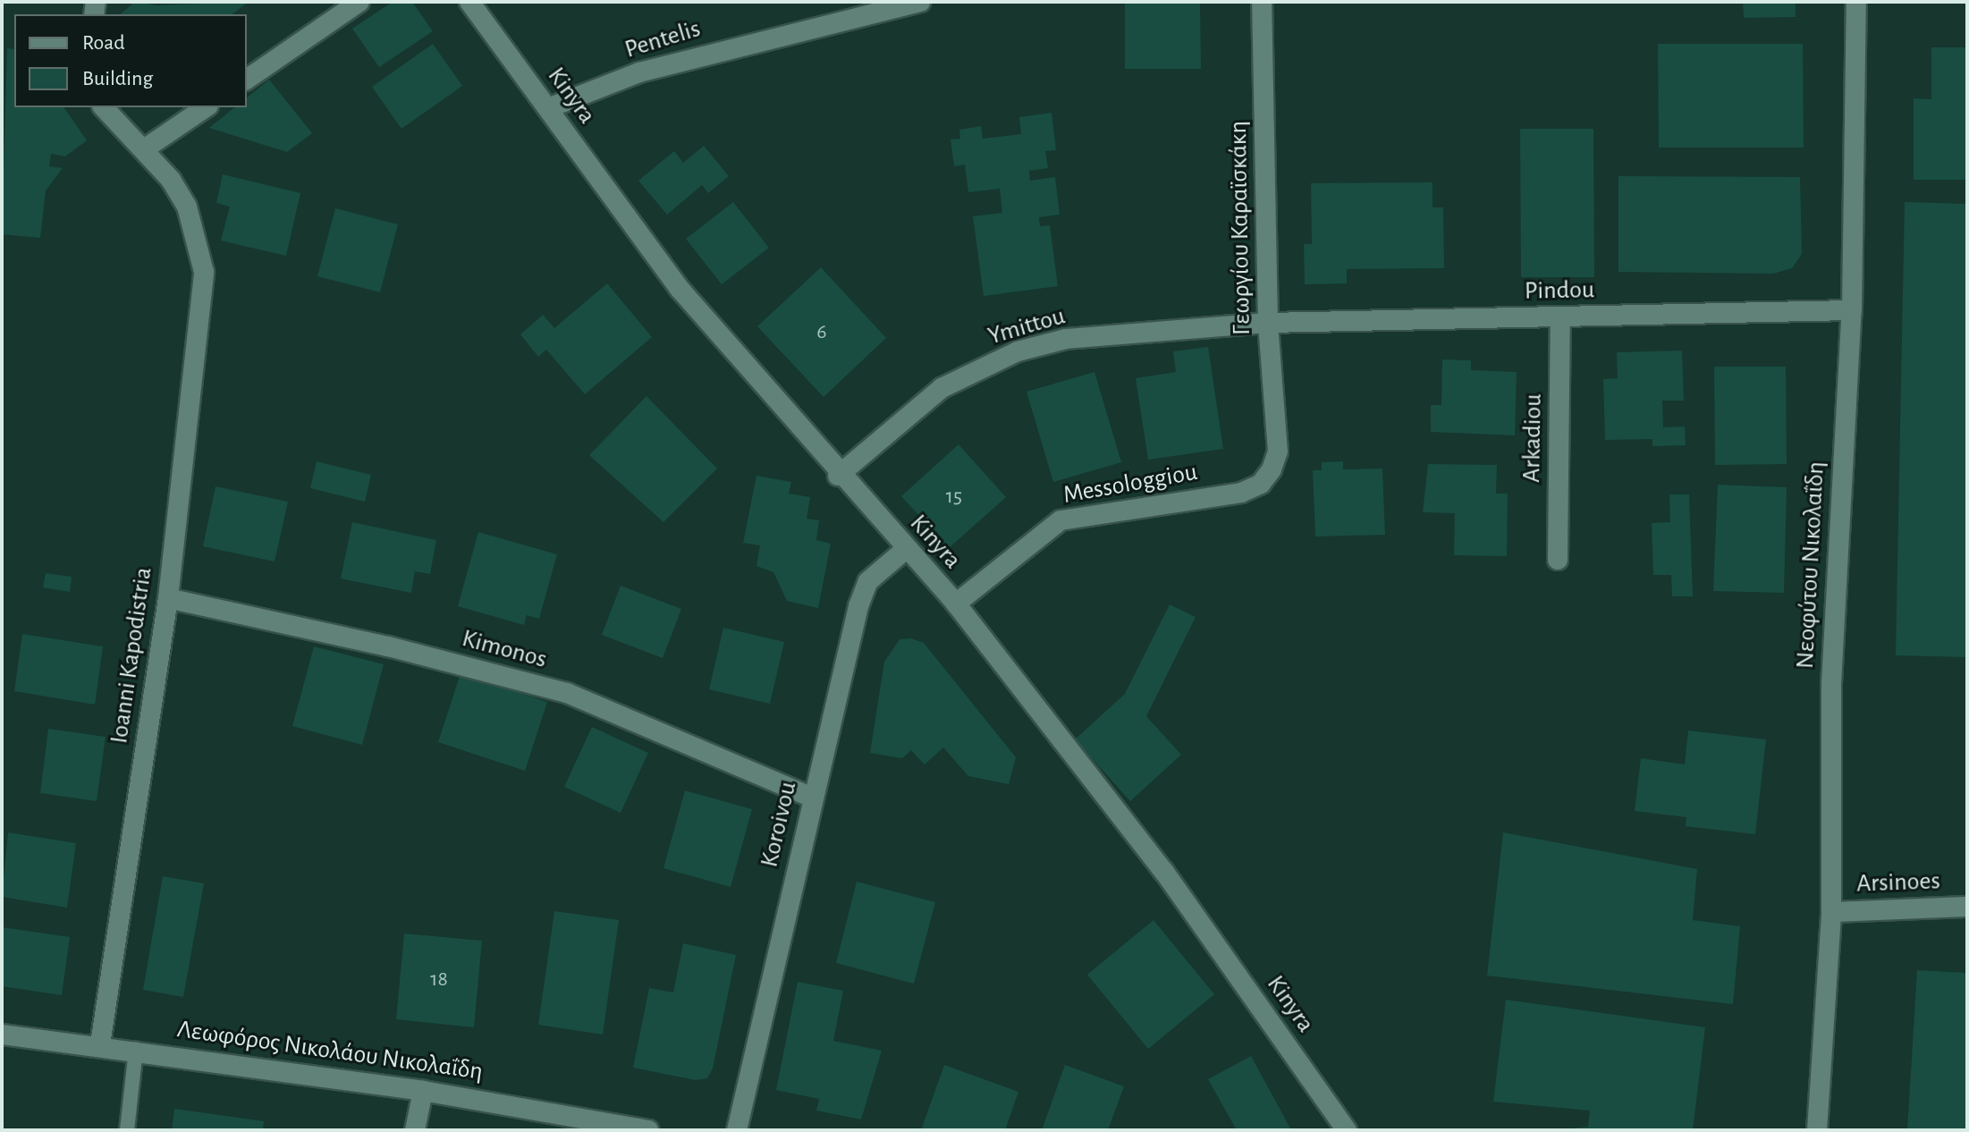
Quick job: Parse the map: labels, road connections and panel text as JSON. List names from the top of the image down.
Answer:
{
  "streets": {
    "street": [
      "Pentelis",
      "Kinyra",
      "Γεωργίου Καραϊσκάκη",
      "Pindou",
      "Ymittou",
      "Arkadiou",
      "Messologgiou",
      "Νεοφύτου Νικολαΐδη",
      "Kimonos",
      "Ioanni Kapodistria",
      "Koroivou",
      "Arsinoes",
      "Λεωφόρος Νικολάου Νικολαΐδη"
    ]
  },
  "crossings": [
    ["Pentelis", "Kinyra"],
    ["Kinyra", "Ymittou"],
    ["Kinyra", "Messologgiou"],
    ["Kinyra", "Koroivou"],
    ["Γεωργίου Καραϊσκάκη", "Pindou"],
    ["Γεωργίου Καραϊσκάκη", "Ymittou"],
    ["Γεωργίου Καραϊσκάκη", "Messologgiou"],
    ["Pindou", "Ymittou"],
    ["Pindou", "Arkadiou"],
    ["Pindou", "Νεοφύτου Νικολαΐδη"],
    ["Νεοφύτου Νικολαΐδη", "Arsinoes"],
    ["Kimonos", "Ioanni Kapodistria"],
    ["Kimonos", "Koroivou"],
    ["Ioanni Kapodistria", "Λεωφόρος Νικολάου Νικολαΐδη"]
  ],
  "house_numbers": ["6", "15", "18"],
  "legend": ["Road", "Building"]
}
